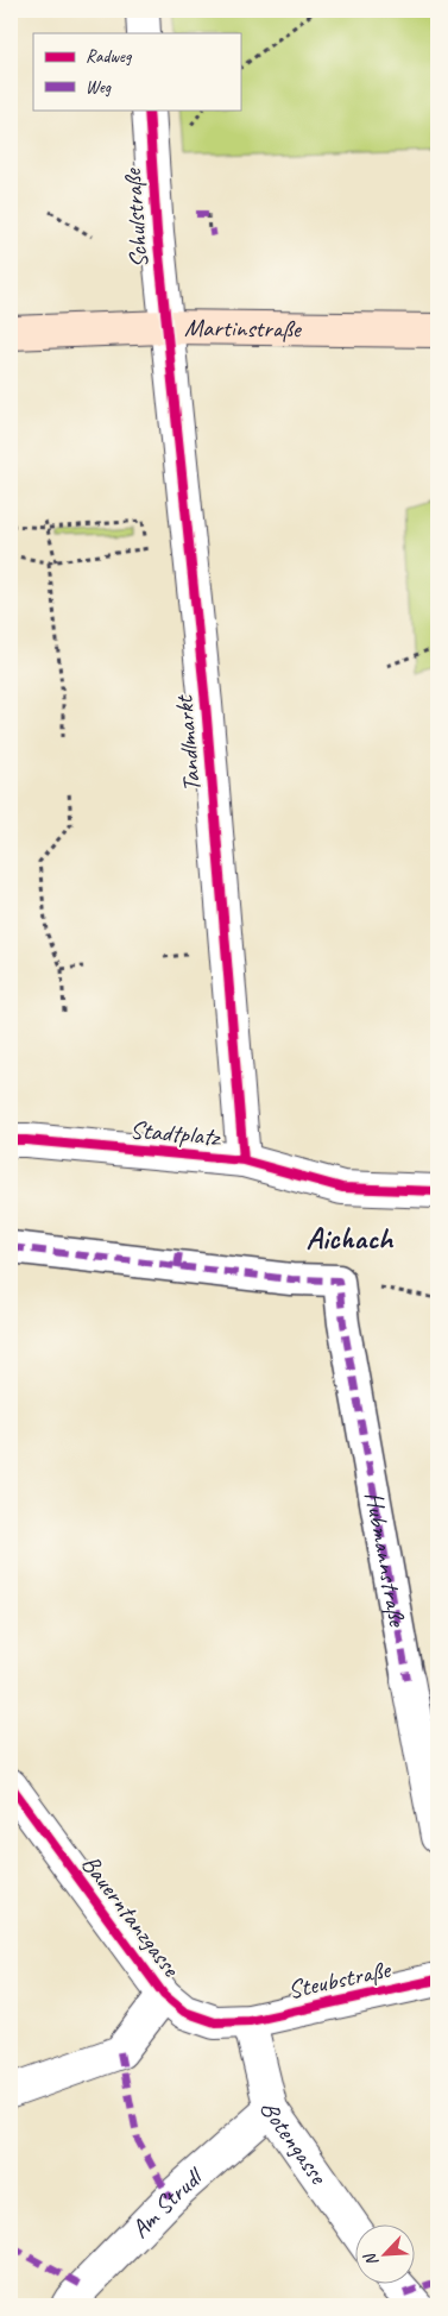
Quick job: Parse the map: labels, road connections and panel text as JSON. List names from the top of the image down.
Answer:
{
  "streets": {
    "main road": ["Martinstraße"],
    "street": [
      "Schulstraße",
      "Tandlmarkt",
      "Stadtplatz",
      "Hubmannstraße",
      "Bauerntanzgasse",
      "Steubstraße",
      "Botengasse",
      "Am Strudl"
    ]
  },
  "crossings": [
    ["Schulstraße", "Martinstraße"],
    ["Schulstraße", "Tandlmarkt"],
    ["Martinstraße", "Tandlmarkt"],
    ["Tandlmarkt", "Stadtplatz"],
    ["Bauerntanzgasse", "Steubstraße"],
    ["Bauerntanzgasse", "Botengasse"],
    ["Steubstraße", "Botengasse"],
    ["Botengasse", "Am Strudl"]
  ],
  "districts": ["Aichach"],
  "legend": ["Radweg", "Weg"],
  "north": "bottom left"
}
